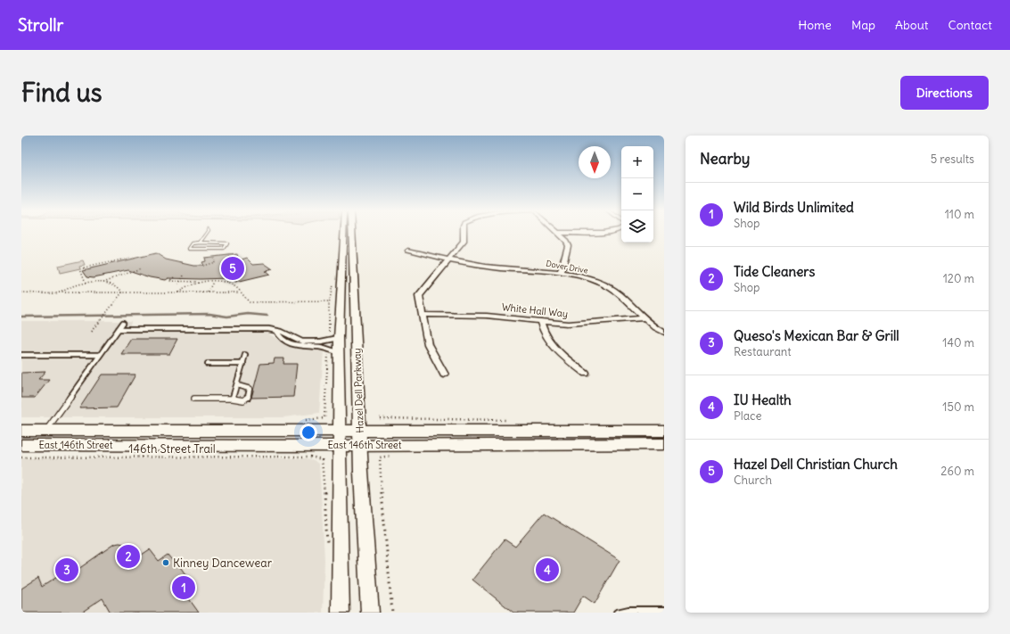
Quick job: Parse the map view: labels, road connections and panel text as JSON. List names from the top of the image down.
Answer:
{
  "streets": {
    "main road": ["Hazel Dell Parkway", "East 146th Street"],
    "street": ["Dover Drive", "White Hall Way"],
    "path": ["146th Street Trail"]
  },
  "crossings": [
    ["Dover Drive", "White Hall Way"],
    ["Hazel Dell Parkway", "East 146th Street"]
  ],
  "places": ["Kinney Dancewear"],
  "north": "bottom",
  "page": {
    "header": "Strollr",
    "nav": [
      "Home",
      "Map",
      "About",
      "Contact"
    ],
    "buttons": "Directions",
    "title": "Find us",
    "heading": ["Nearby", "5 results"],
    "map_buttons": ["+", "−"],
    "list": [
      {
        "mark": "1",
        "name": "Wild Birds Unlimited",
        "note": "Shop",
        "value": "110 m"
      },
      {
        "mark": "2",
        "name": "Tide Cleaners",
        "note": "Shop",
        "value": "120 m"
      },
      {
        "mark": "3",
        "name": "Queso's Mexican Bar & Grill",
        "note": "Restaurant",
        "value": "140 m"
      },
      {
        "mark": "4",
        "name": "IU Health",
        "note": "Place",
        "value": "150 m"
      },
      {
        "mark": "5",
        "name": "Hazel Dell Christian Church",
        "note": "Church",
        "value": "260 m"
      }
    ],
    "pins": [
      "5",
      "2",
      "3",
      "4",
      "1"
    ]
  }
}
